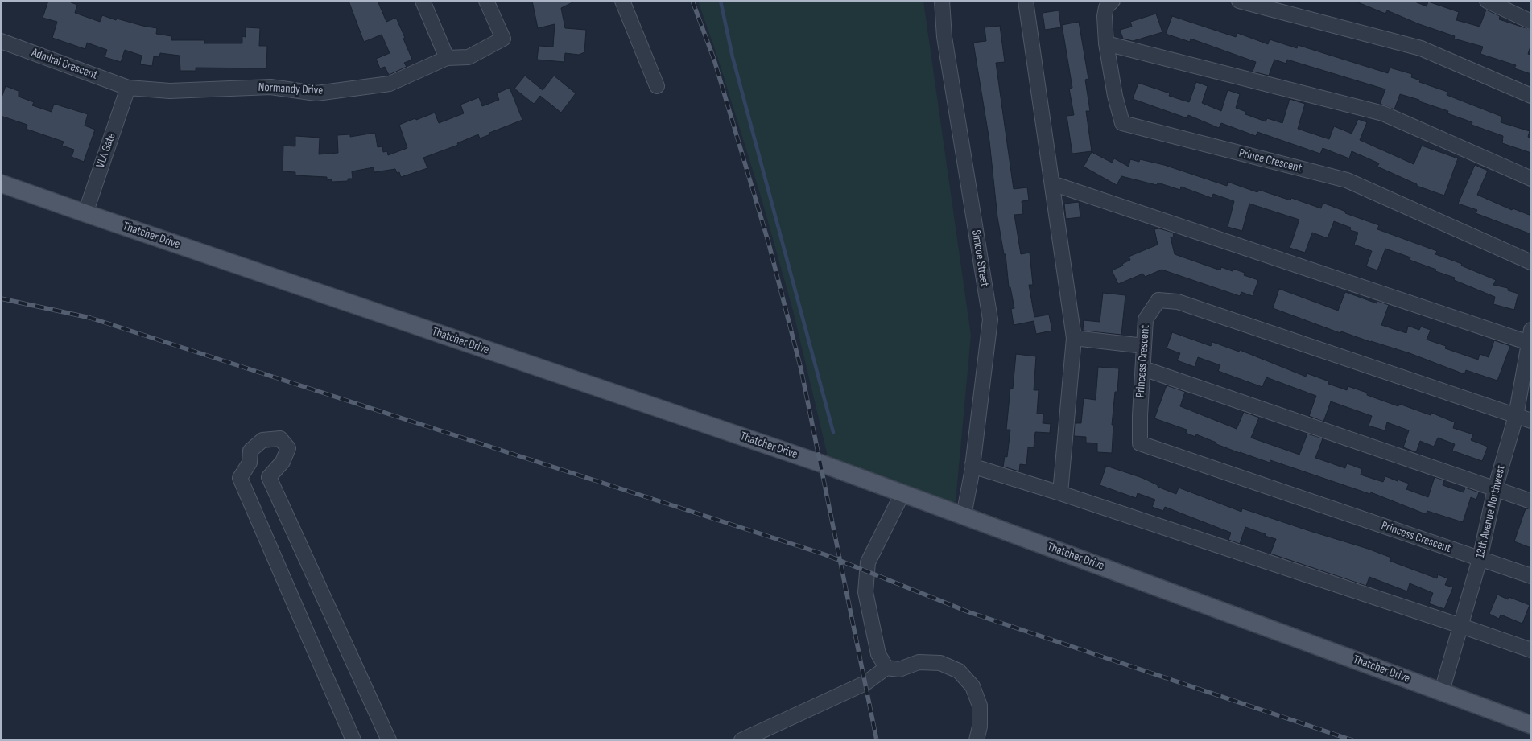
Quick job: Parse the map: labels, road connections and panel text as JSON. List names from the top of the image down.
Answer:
{
  "streets": {
    "main road": ["Thatcher Drive"],
    "street": [
      "Admiral Crescent",
      "Normandy Drive",
      "VLA Gate",
      "Prince Crescent",
      "Simcoe Street",
      "Princess Crescent",
      "13th Avenue Northwest"
    ]
  },
  "crossings": [
    ["Admiral Crescent", "Normandy Drive"],
    ["Admiral Crescent", "VLA Gate"],
    ["Normandy Drive", "VLA Gate"],
    ["VLA Gate", "Thatcher Drive"],
    ["Thatcher Drive", "Simcoe Street"],
    ["Thatcher Drive", "13th Avenue Northwest"],
    ["Princess Crescent", "13th Avenue Northwest"]
  ]
}
